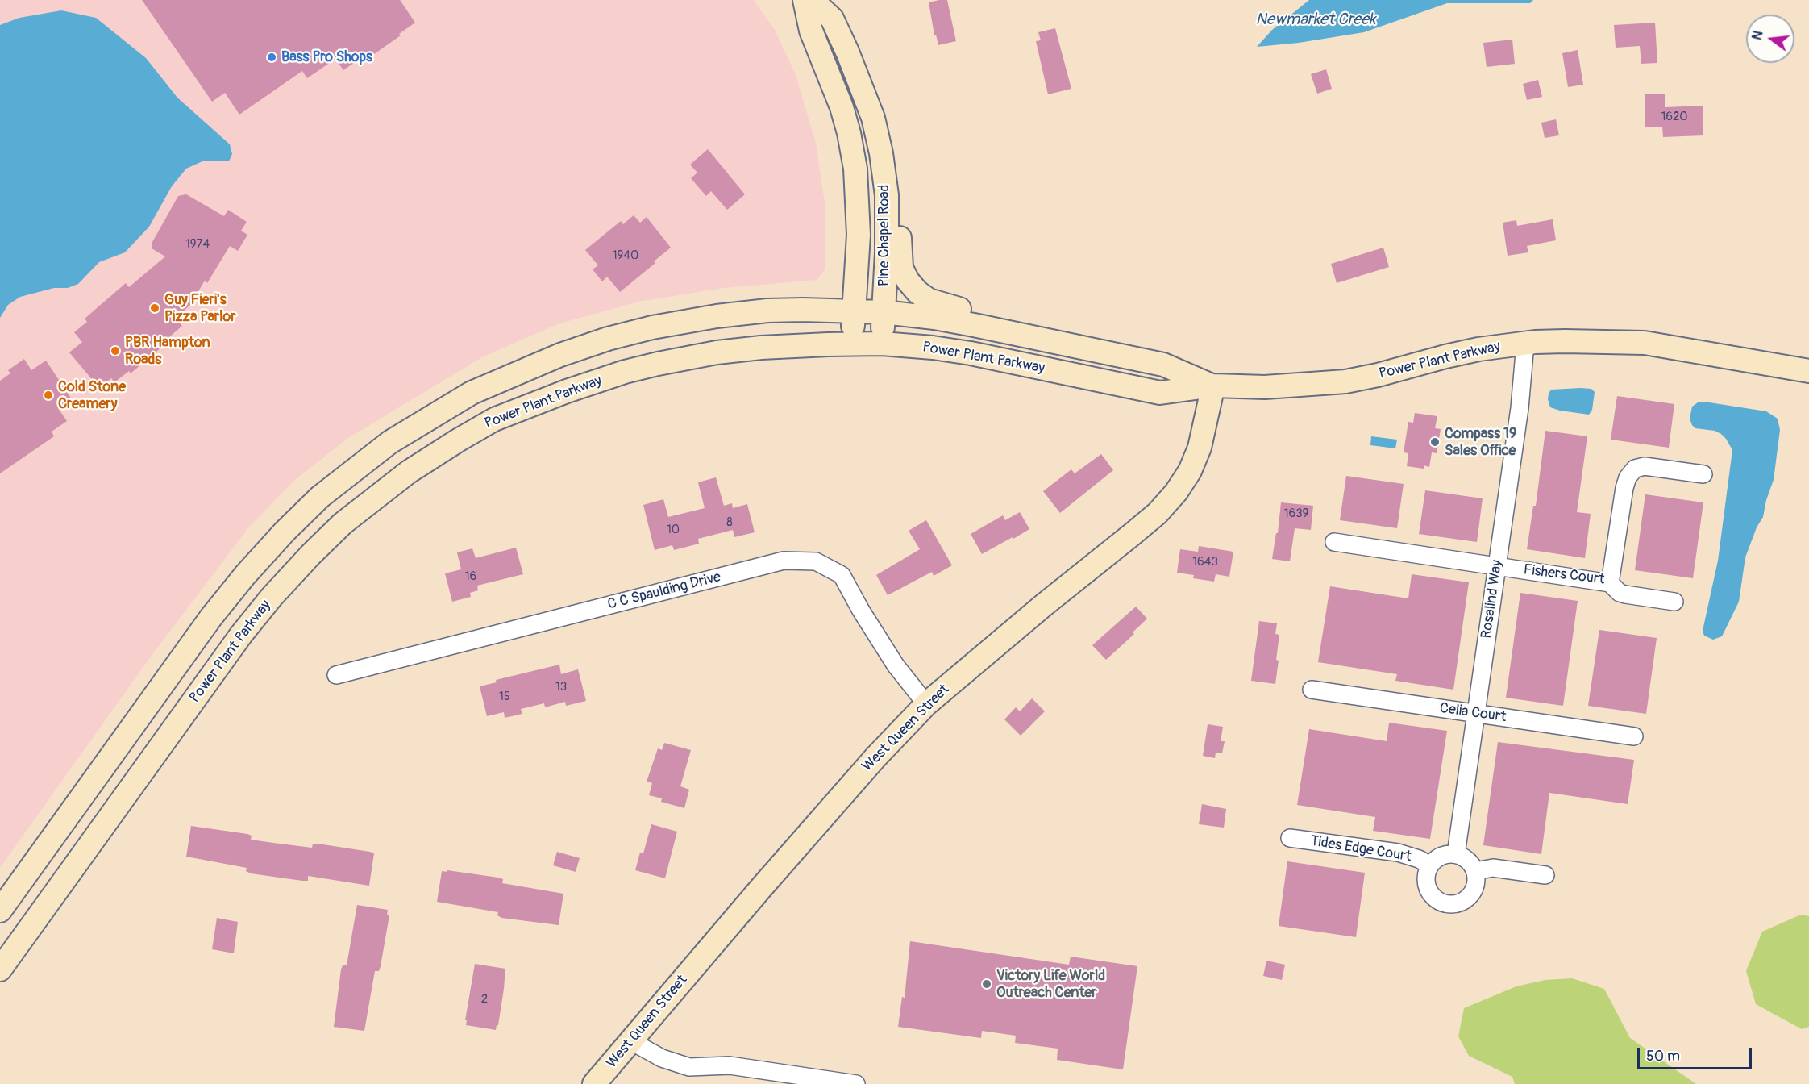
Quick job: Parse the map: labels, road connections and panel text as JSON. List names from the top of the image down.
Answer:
{
  "streets": {
    "main road": ["Pine Chapel Road", "Power Plant Parkway", "West Queen Street"],
    "street": [
      "Fishers Court",
      "C C Spaulding Drive",
      "Rosalind Way",
      "Celia Court",
      "Tides Edge Court"
    ]
  },
  "crossings": [
    ["Pine Chapel Road", "Power Plant Parkway"],
    ["Power Plant Parkway", "Rosalind Way"],
    ["Power Plant Parkway", "West Queen Street"],
    ["Fishers Court", "Rosalind Way"],
    ["C C Spaulding Drive", "West Queen Street"],
    ["Rosalind Way", "Celia Court"],
    ["Rosalind Way", "Tides Edge Court"]
  ],
  "water": ["Newmarket Creek"],
  "places": [
    "Bass Pro Shops",
    "Guy Fieri's Pizza Parlor",
    "PBR Hampton Roads",
    "Cold Stone Creamery",
    "Compass 19 Sales Office",
    "Victory Life World Outreach Center"
  ],
  "house_numbers": [
    "1620",
    "1974",
    "1940",
    "1639",
    "8",
    "10",
    "1643",
    "16",
    "13",
    "15",
    "2"
  ],
  "scale_bar": "50 m",
  "north": "left"
}
